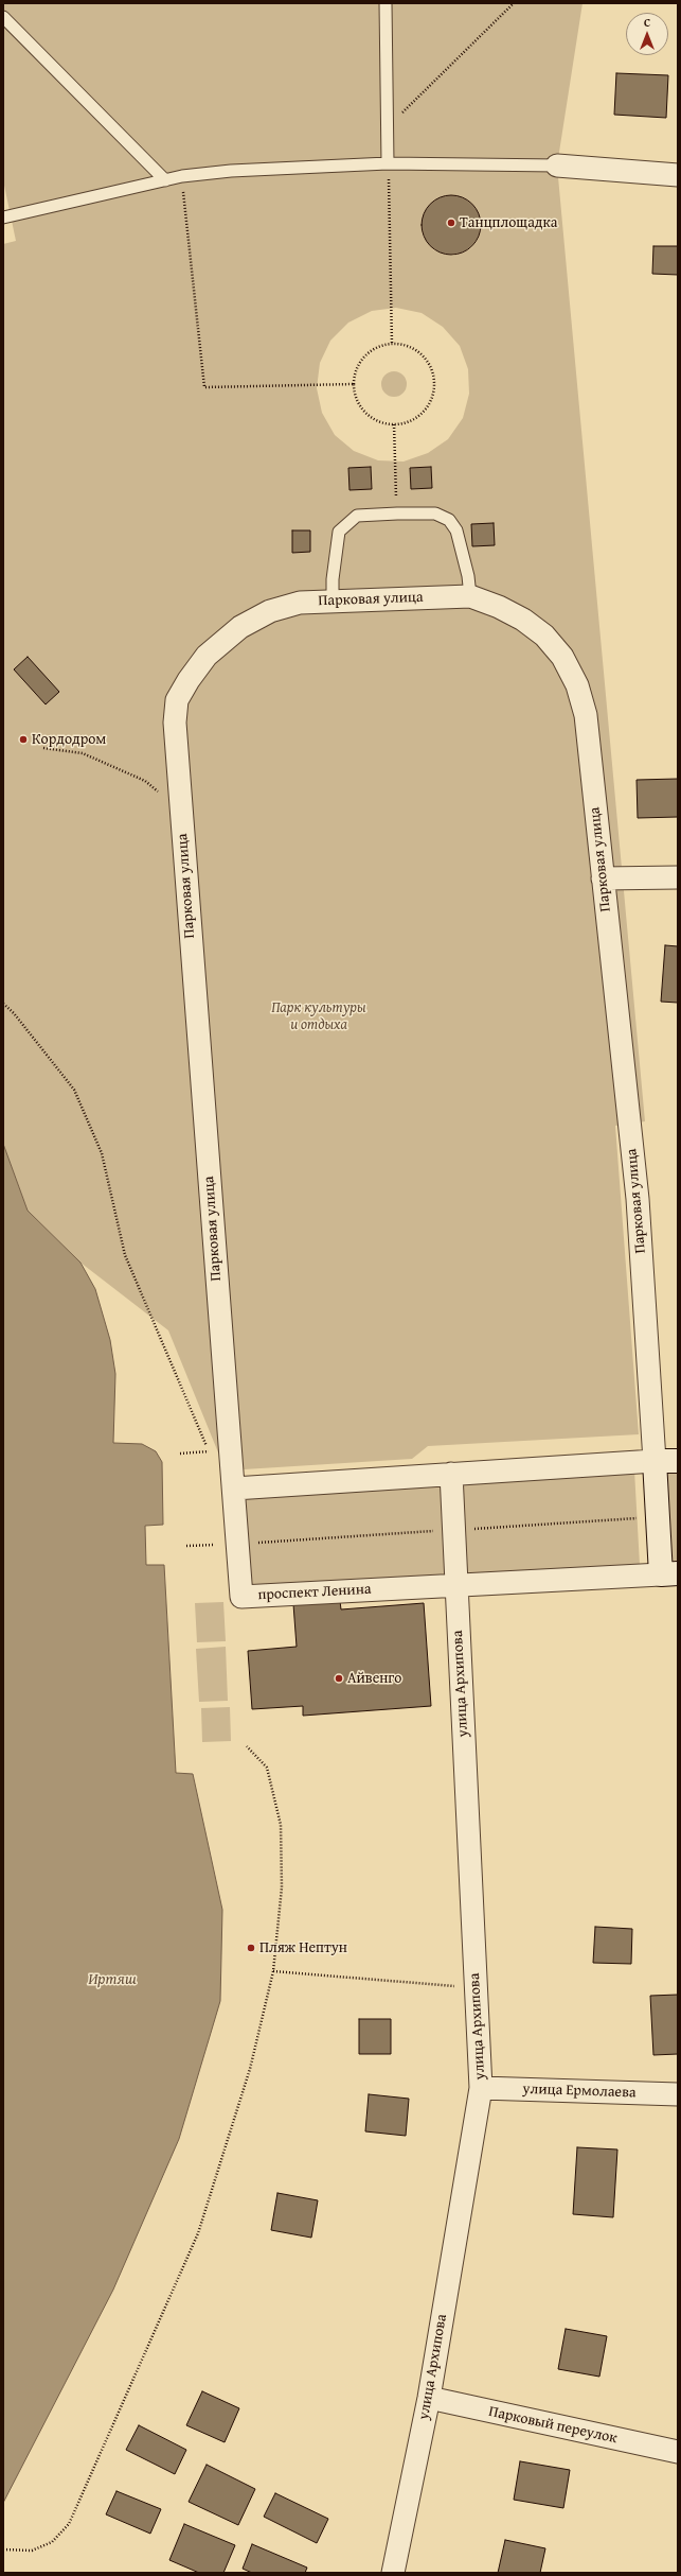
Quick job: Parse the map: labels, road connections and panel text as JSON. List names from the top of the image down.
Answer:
{
  "streets": {
    "street": [
      "Парковая улица",
      "проспект Ленина",
      "улица Архипова",
      "улица Ермолаева",
      "Парковый переулок"
    ]
  },
  "crossings": [
    ["Парковая улица", "проспект Ленина"],
    ["проспект Ленина", "улица Архипова"],
    ["улица Архипова", "улица Ермолаева"],
    ["улица Архипова", "Парковый переулок"]
  ],
  "water": ["Иртяш"],
  "parks": ["Парк культуры и отдыха"],
  "places": [
    "Танцплощадка",
    "Кордодром",
    "Айвенго",
    "Пляж Нептун"
  ],
  "north": "top"
}
